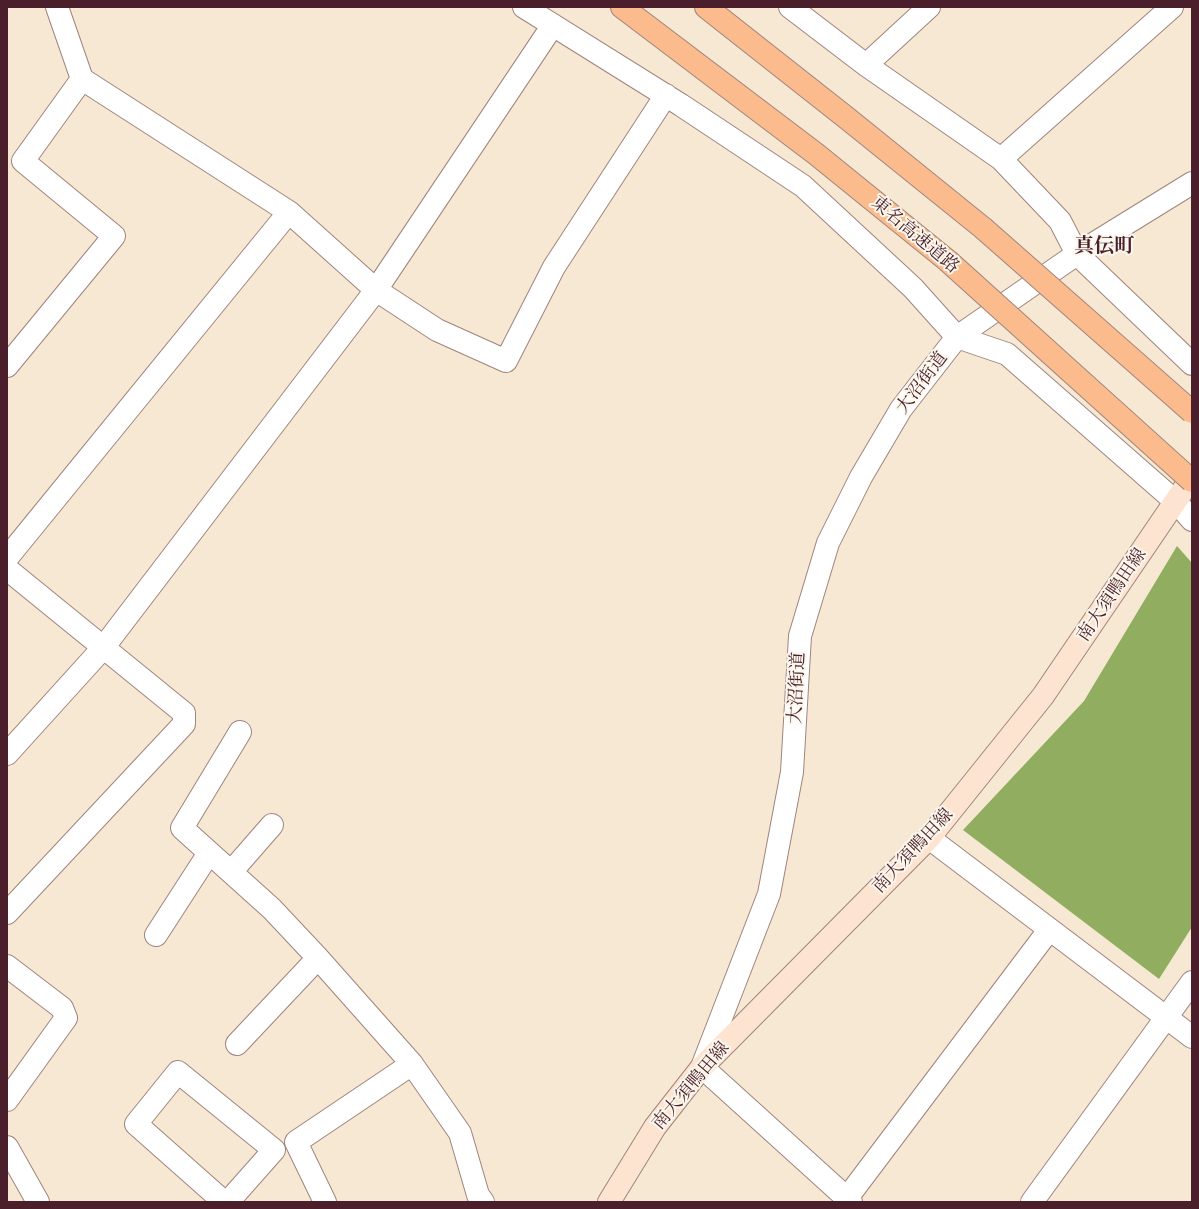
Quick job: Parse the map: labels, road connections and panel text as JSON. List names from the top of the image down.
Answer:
{
  "streets": {
    "highway": ["東名高速道路"],
    "main road": ["南大須鴨田線"],
    "street": ["大沼街道"]
  },
  "crossings": [
    ["大沼街道", "南大須鴨田線"]
  ],
  "districts": ["真伝町"]
}
